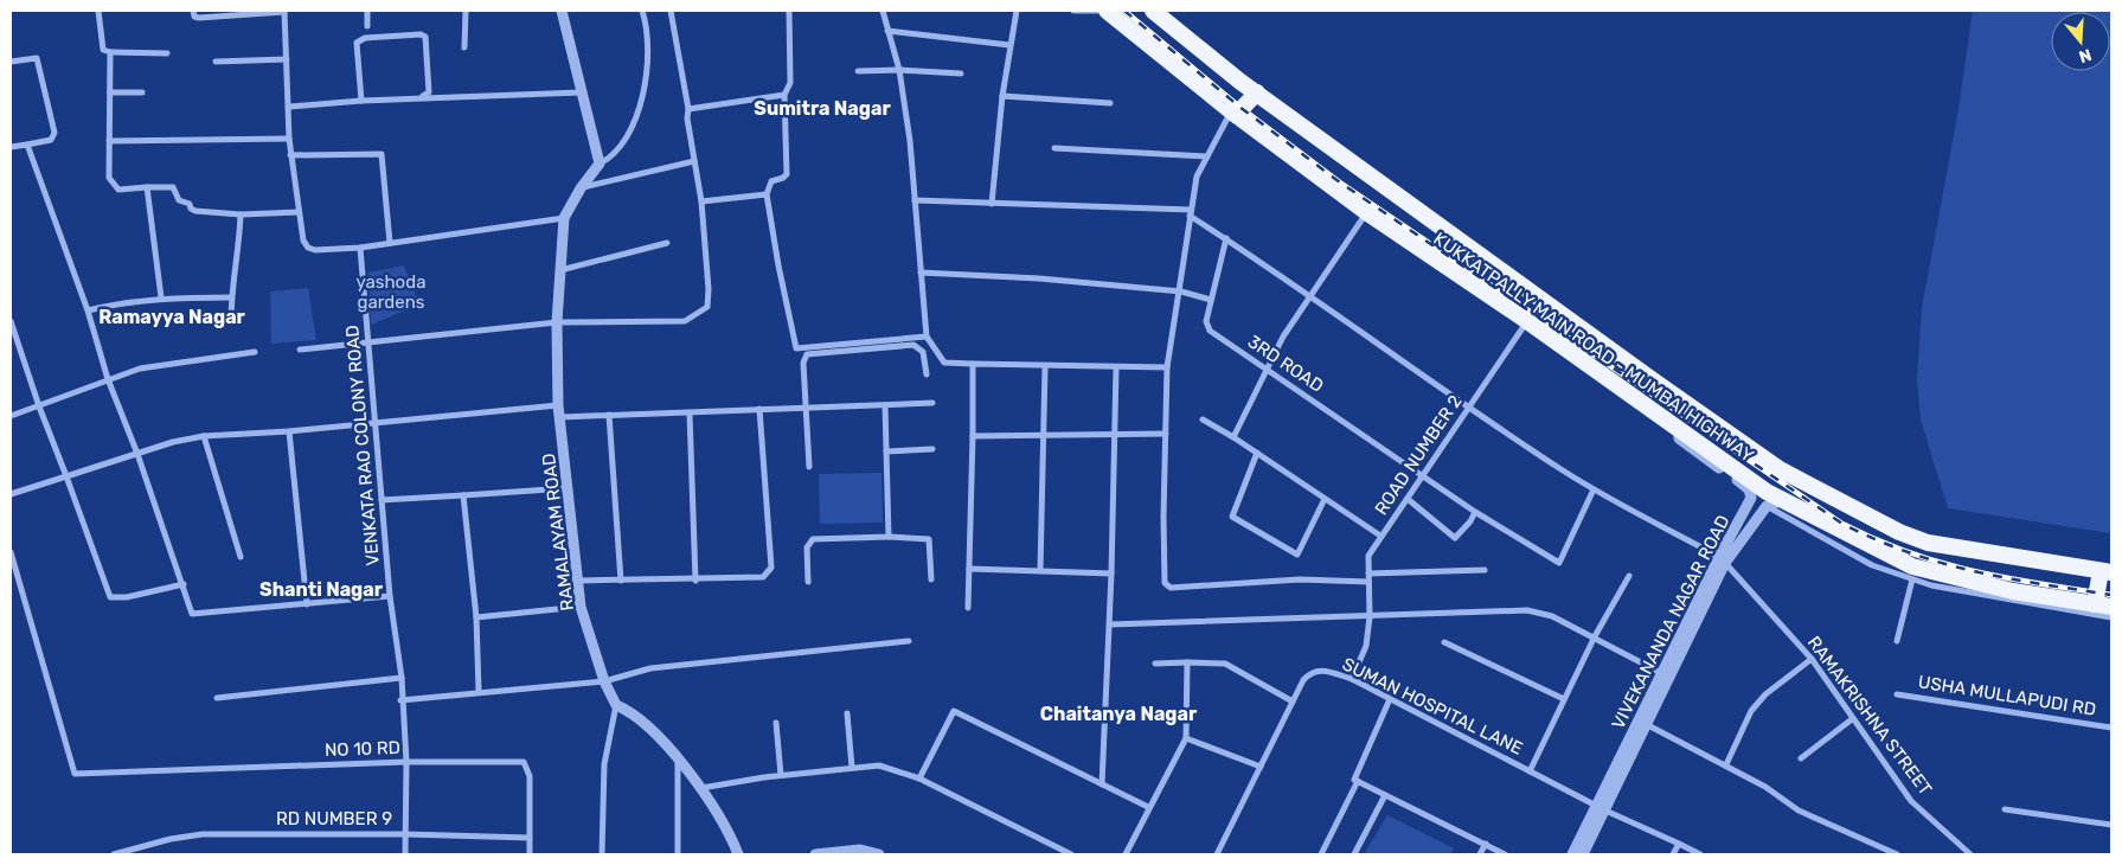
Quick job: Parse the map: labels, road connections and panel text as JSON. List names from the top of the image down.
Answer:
{
  "streets": {
    "highway": ["KUKKATPALLY MAIN ROAD - MUMBAI HIGHWAY"],
    "street": [
      "3RD ROAD",
      "VENKATA RAO COLONY ROAD",
      "ROAD NUMBER 2",
      "RAMALAYAM ROAD",
      "VIVEKANANDA NAGAR ROAD",
      "USHA MULLAPUDI RD",
      "SUMAN HOSPITAL LANE",
      "RAMAKRISHNA STREET",
      "NO 10 RD",
      "RD NUMBER 9"
    ]
  },
  "crossings": [
    ["KUKKATPALLY MAIN ROAD - MUMBAI HIGHWAY", "ROAD NUMBER 2"],
    ["KUKKATPALLY MAIN ROAD - MUMBAI HIGHWAY", "VIVEKANANDA NAGAR ROAD"],
    ["3RD ROAD", "ROAD NUMBER 2"],
    ["3RD ROAD", "RAMAKRISHNA STREET"],
    ["VENKATA RAO COLONY ROAD", "NO 10 RD"],
    ["VENKATA RAO COLONY ROAD", "RD NUMBER 9"],
    ["ROAD NUMBER 2", "SUMAN HOSPITAL LANE"],
    ["ROAD NUMBER 2", "RAMAKRISHNA STREET"],
    ["VIVEKANANDA NAGAR ROAD", "SUMAN HOSPITAL LANE"],
    ["VIVEKANANDA NAGAR ROAD", "RAMAKRISHNA STREET"],
    ["NO 10 RD", "RD NUMBER 9"]
  ],
  "districts": [
    "Sumitra Nagar",
    "Ramayya Nagar",
    "Shanti Nagar",
    "Chaitanya Nagar"
  ],
  "parks": ["yashoda gardens"],
  "north": "bottom"
}
